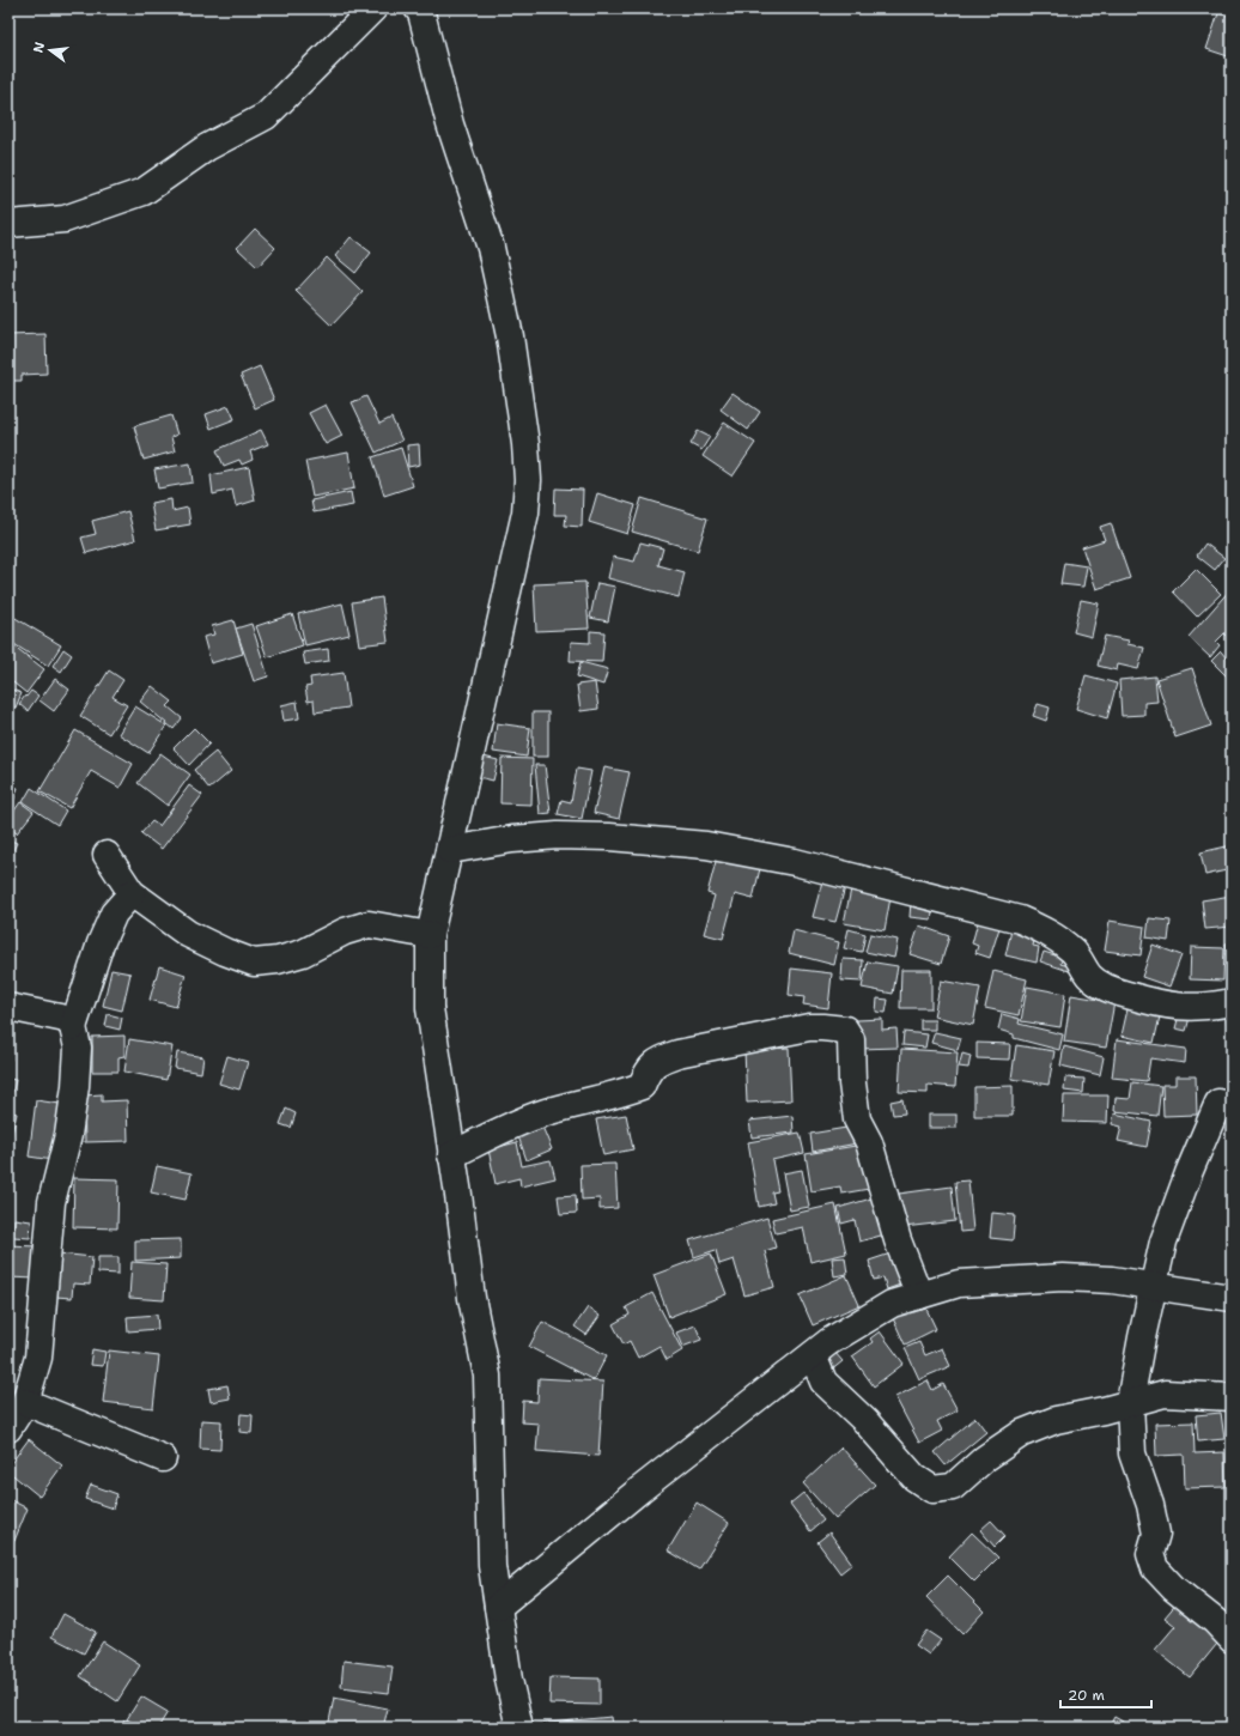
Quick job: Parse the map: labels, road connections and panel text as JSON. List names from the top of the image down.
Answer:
{
  "scale_bar": "20 m",
  "north": "left"
}
